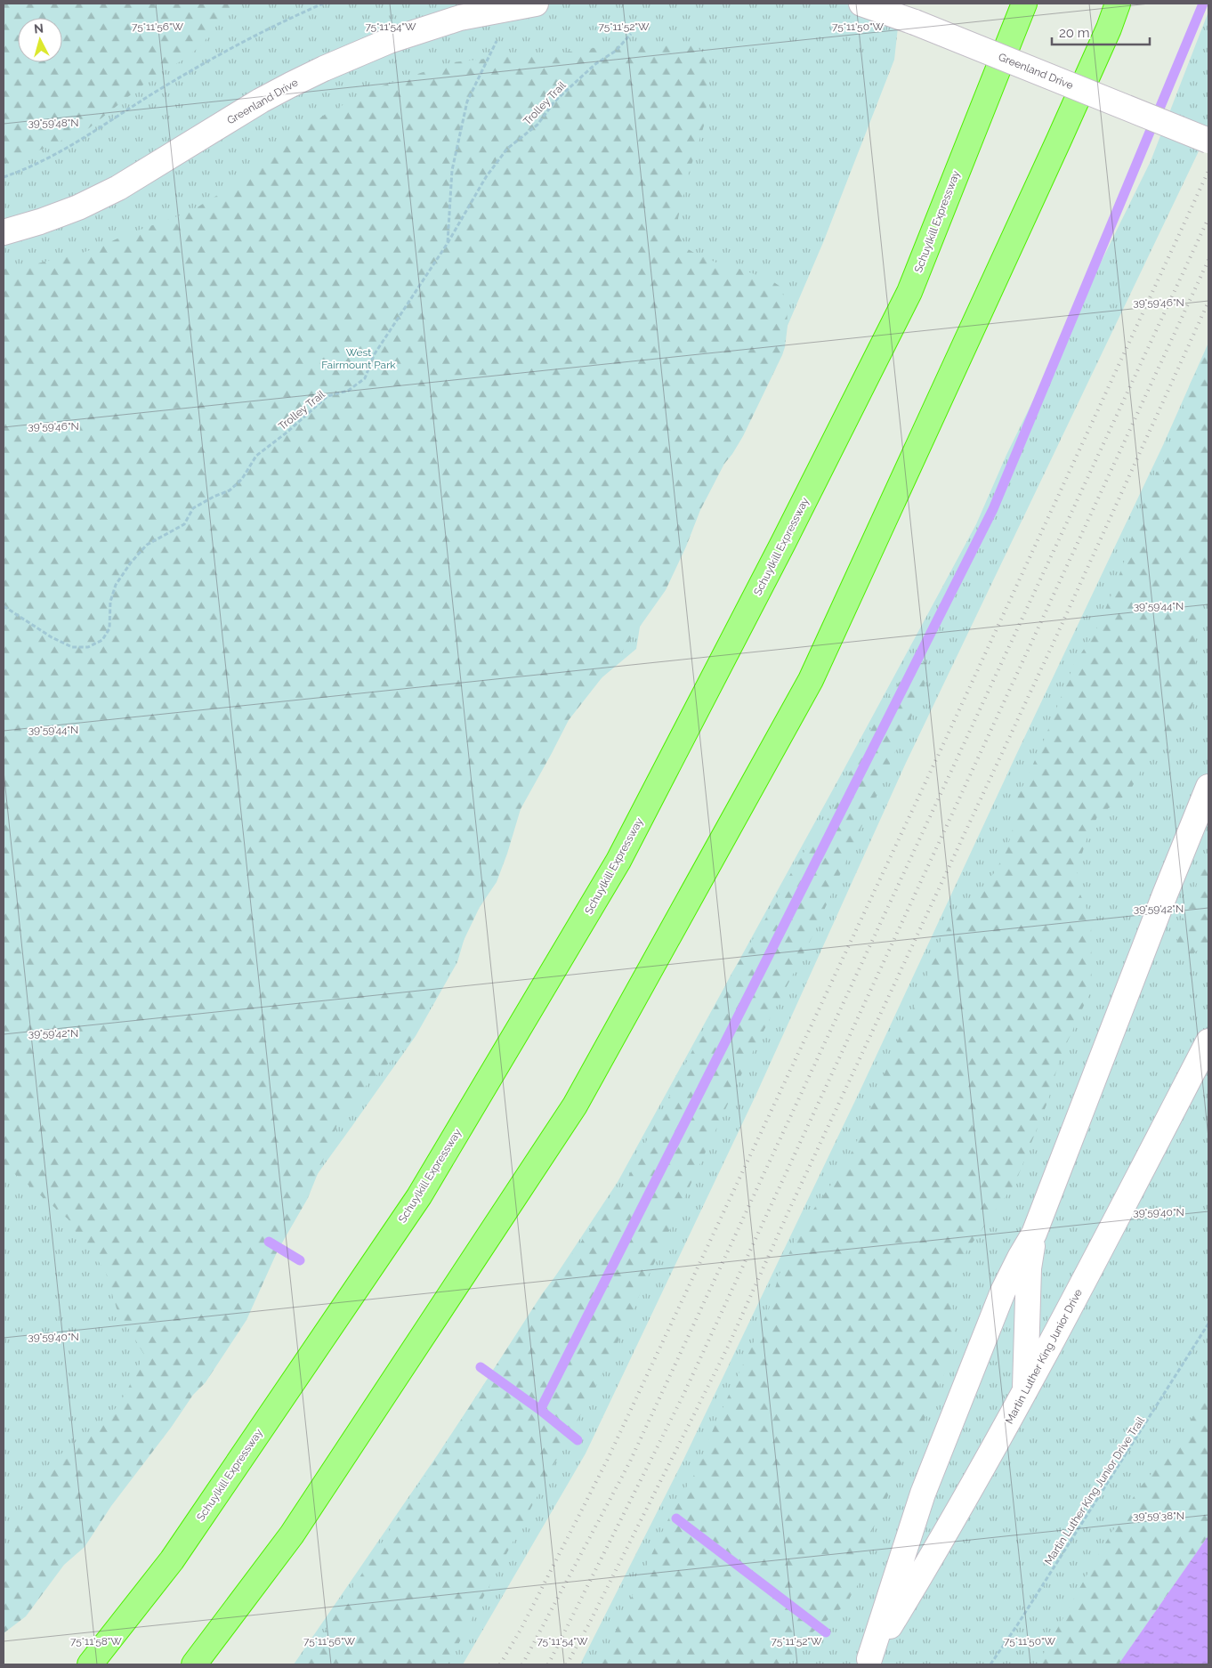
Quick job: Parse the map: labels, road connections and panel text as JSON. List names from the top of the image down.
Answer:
{
  "streets": {
    "highway": ["Schuylkill Expressway"],
    "main road": ["Greenland Drive", "Martin Luther King Junior Drive"],
    "path": ["Trolley Trail", "Martin Luther King Junior Drive Trail"]
  },
  "parks": ["West Fairmount Park"],
  "scale_bar": "20 m",
  "north": "top",
  "coordinates": [
    "75°11'56\"W",
    "75°11'54\"W",
    "75°11'52\"W",
    "75°11'50\"W",
    "39°59'48\"N",
    "39°59'46\"N",
    "39°59'44\"N",
    "39°59'42\"N",
    "39°59'40\"N",
    "39°59'38\"N",
    "75°11'58\"W"
  ]
}
